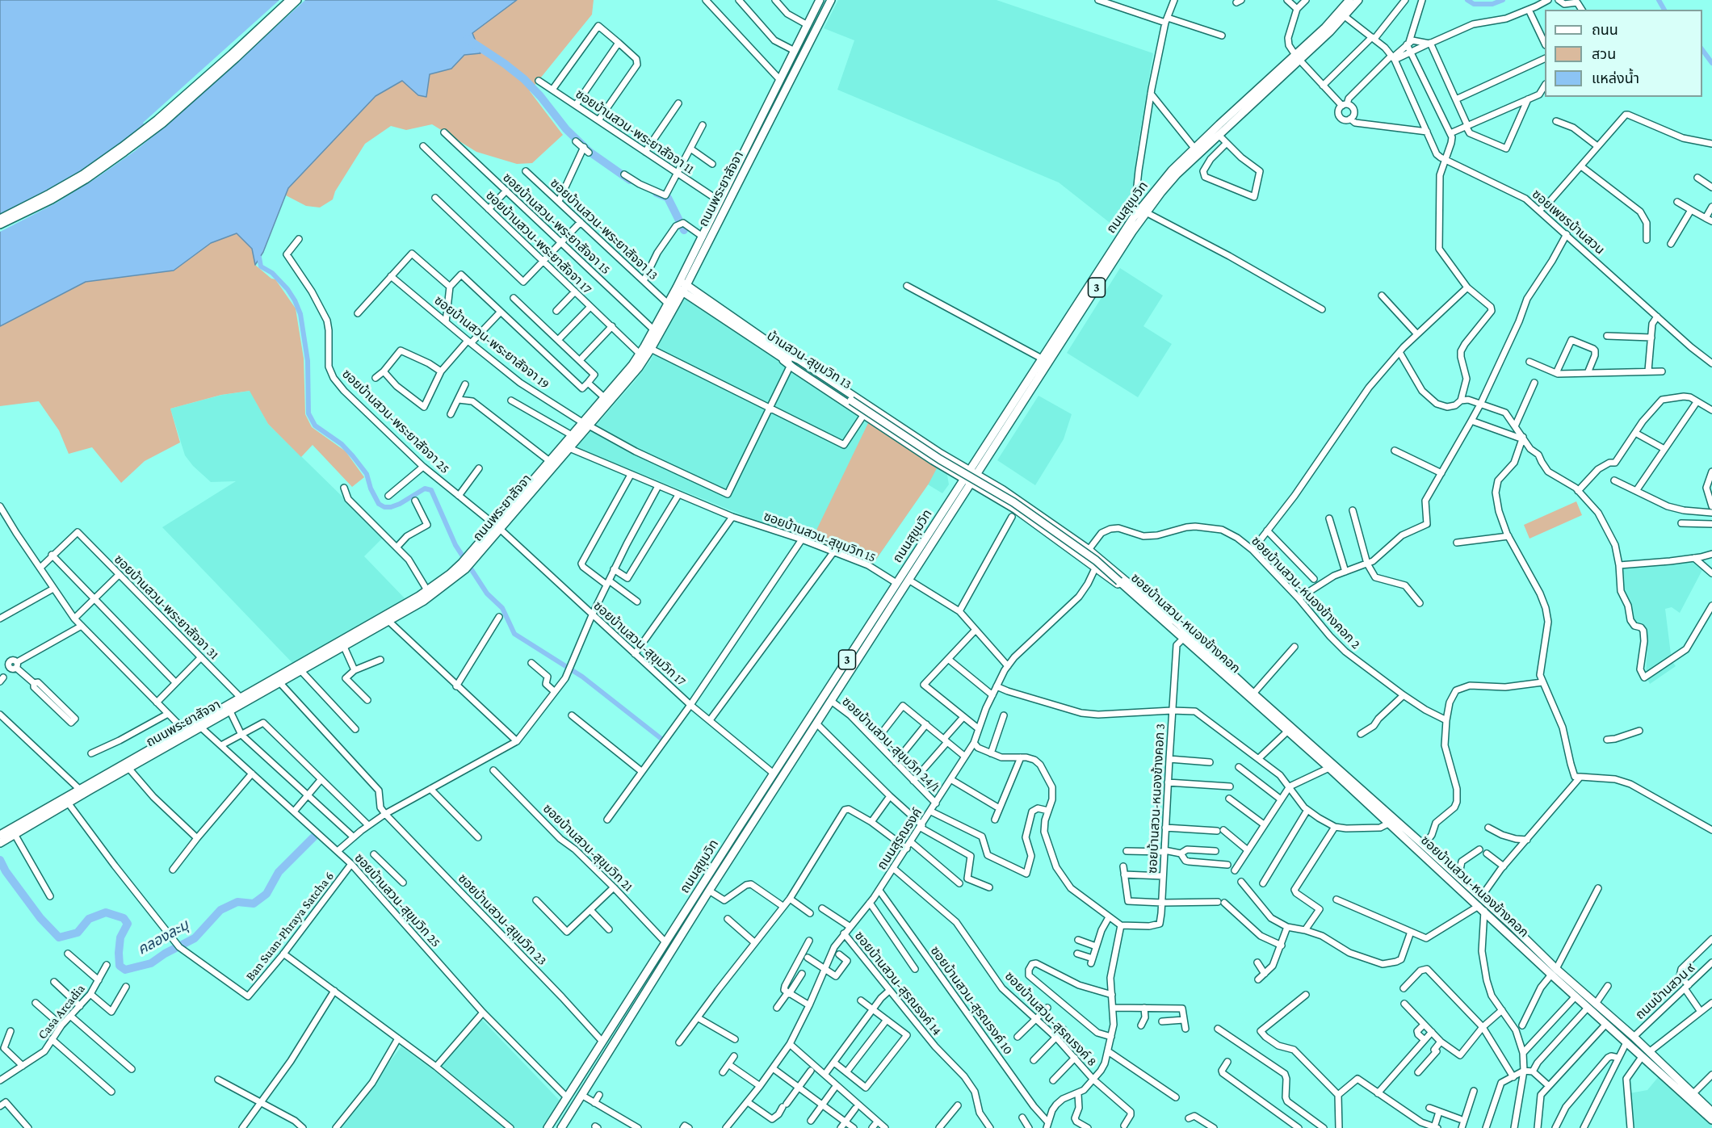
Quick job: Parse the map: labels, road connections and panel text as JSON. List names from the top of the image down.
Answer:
{
  "streets": {
    "main road": [
      "ถนนพระยาสัจจา",
      "ถนนสุขุมวิท",
      "3",
      "บ้านสวน-สุขุมวิท 13",
      "ซอยบ้านสวน-หนองข้างคอก"
    ],
    "street": [
      "ซอยบ้านสวน-พระยาสัจจา 11",
      "ซอยเพชรบ้านสวน",
      "ซอยบ้านสวน-พระยาสัจจา 15",
      "ซอยบ้านสวน-พระยาสัจจา 13",
      "ซอยบ้านสวน-พระยาสัจจา 17",
      "ซอยบ้านสวน-พระยาสัจจา 19",
      "ซอยบ้านสวน-พระยาสัจจา 25",
      "ซอยบ้านสวน-สุขุมวิท 15",
      "ซอยบ้านสวน-หนองข้างคอก 2",
      "ซอยบ้านสวน-พระยาสัจจา 31",
      "ซอยบ้านสวน-สุขุมวิท 17",
      "ซอยบ้านสวน-สุขุมวิท 24/1",
      "ซอยบ้านสวน-หนองข้างคอก 3",
      "ถนนสุรณรงค์",
      "ซอยบ้านสวน-สุขุมวิท 21",
      "ซอยบ้านสวน-สุขุมวิท 25",
      "ซอยบ้านสวน-สุขุมวิท 23",
      "Ban Suan-Phraya Satcha 6",
      "ซอยบ้านสวน-สุรณรงค์ 14",
      "ถนนบ้านสวน ๙",
      "ซอยบ้านสวน-สุรณรงค์ 10",
      "Casa Arcadia",
      "ซอยบ้านสวน-สุรณรงค์ 8"
    ]
  },
  "crossings": [
    ["ซอยบ้านสวน-พระยาสัจจา 11", "ถนนพระยาสัจจา"],
    ["ถนนพระยาสัจจา", "ซอยบ้านสวน-พระยาสัจจา 15"],
    ["ถนนพระยาสัจจา", "ซอยบ้านสวน-พระยาสัจจา 13"],
    ["ถนนพระยาสัจจา", "ซอยบ้านสวน-พระยาสัจจา 17"],
    ["ถนนพระยาสัจจา", "ซอยบ้านสวน-พระยาสัจจา 19"],
    ["ถนนพระยาสัจจา", "บ้านสวน-สุขุมวิท 13"],
    ["ถนนพระยาสัจจา", "ซอยบ้านสวน-พระยาสัจจา 25"],
    ["ถนนพระยาสัจจา", "ซอยบ้านสวน-สุขุมวิท 15"],
    ["ถนนพระยาสัจจา", "ซอยบ้านสวน-พระยาสัจจา 31"],
    ["ถนนพระยาสัจจา", "ซอยบ้านสวน-สุขุมวิท 17"],
    ["ถนนพระยาสัจจา", "ซอยบ้านสวน-สุขุมวิท 25"],
    ["ถนนพระยาสัจจา", "Ban Suan-Phraya Satcha 6"],
    ["ถนนสุขุมวิท", "ซอยเพชรบ้านสวน"],
    ["ถนนสุขุมวิท", "ซอยบ้านสวน-สุขุมวิท 15"],
    ["ถนนสุขุมวิท", "ซอยบ้านสวน-สุขุมวิท 17"],
    ["ถนนสุขุมวิท", "ซอยบ้านสวน-สุขุมวิท 24/1"],
    ["ถนนสุขุมวิท", "ซอยบ้านสวน-สุขุมวิท 21"],
    ["ถนนสุขุมวิท", "ซอยบ้านสวน-สุขุมวิท 25"],
    ["ถนนสุขุมวิท", "ซอยบ้านสวน-สุขุมวิท 23"],
    ["บ้านสวน-สุขุมวิท 13", "ซอยบ้านสวน-หนองข้างคอก"],
    ["ซอยบ้านสวน-พระยาสัจจา 25", "ซอยบ้านสวน-สุขุมวิท 17"],
    ["ซอยบ้านสวน-หนองข้างคอก", "ซอยบ้านสวน-หนองข้างคอก 3"],
    ["ซอยบ้านสวน-หนองข้างคอก", "ถนนบ้านสวน ๙"],
    ["ซอยบ้านสวน-สุขุมวิท 24/1", "ถนนสุรณรงค์"],
    ["ถนนสุรณรงค์", "ซอยบ้านสวน-สุรณรงค์ 14"],
    ["ถนนสุรณรงค์", "ซอยบ้านสวน-สุรณรงค์ 10"],
    ["ถนนสุรณรงค์", "ซอยบ้านสวน-สุรณรงค์ 8"],
    ["ซอยบ้านสวน-สุขุมวิท 25", "Ban Suan-Phraya Satcha 6"]
  ],
  "water": ["คลองละมุ"],
  "legend": ["ถนน", "สวน", "แหล่งน้ำ"]
}
